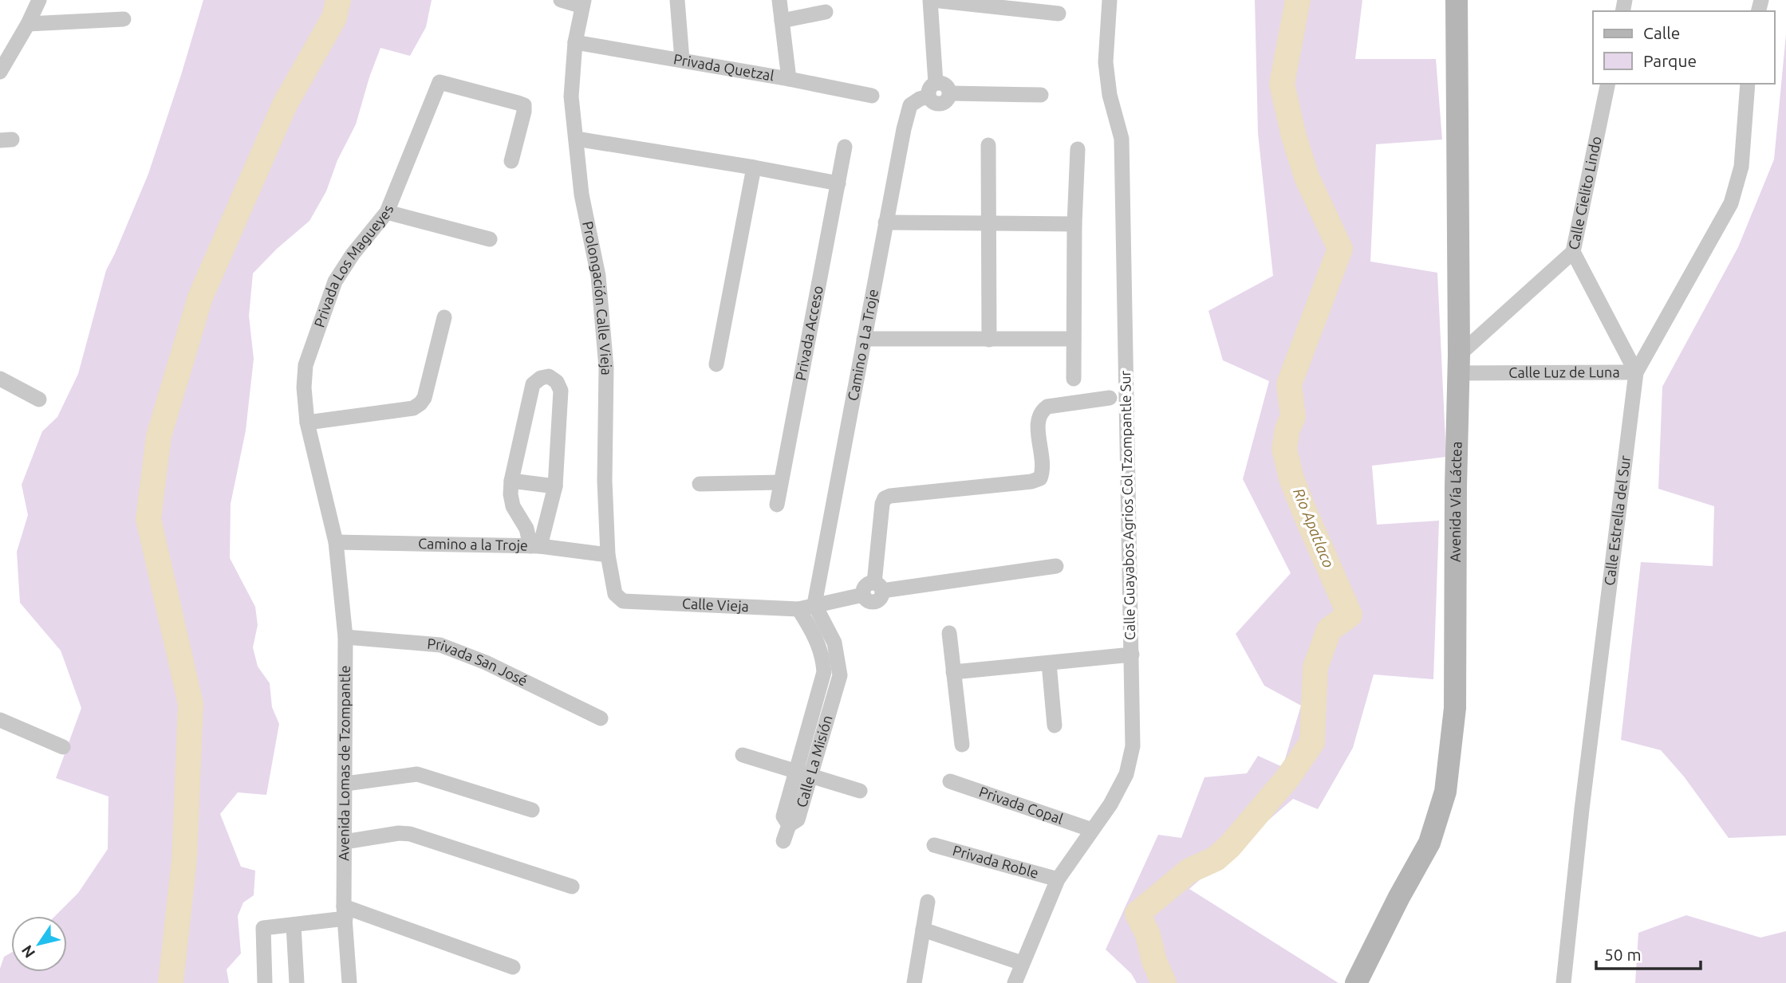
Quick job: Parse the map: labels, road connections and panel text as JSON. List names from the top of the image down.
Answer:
{
  "streets": {
    "street": [
      "Privada Quetzal",
      "Calle Cielito Lindo",
      "Privada Los Magueyes",
      "Prolongación Calle Vieja",
      "Privada Acceso",
      "Camino a La Troje",
      "Calle Luz de Luna",
      "Avenida Vía Láctea",
      "Calle Guayabos Agrios Col Tzompantle Sur",
      "Calle Estrella del Sur",
      "Camino a la Troje",
      "Calle Vieja",
      "Privada San José",
      "Avenida Lomas de Tzompantle",
      "Calle La Misión",
      "Privada Copal",
      "Privada Roble"
    ]
  },
  "crossings": [
    ["Privada Quetzal", "Prolongación Calle Vieja"],
    ["Calle Cielito Lindo", "Calle Luz de Luna"],
    ["Calle Cielito Lindo", "Avenida Vía Láctea"],
    ["Privada Los Magueyes", "Camino a la Troje"],
    ["Privada Los Magueyes", "Avenida Lomas de Tzompantle"],
    ["Prolongación Calle Vieja", "Camino a la Troje"],
    ["Prolongación Calle Vieja", "Calle Vieja"],
    ["Camino a La Troje", "Calle Vieja"],
    ["Camino a La Troje", "Calle La Misión"],
    ["Calle Luz de Luna", "Avenida Vía Láctea"],
    ["Calle Luz de Luna", "Calle Estrella del Sur"],
    ["Calle Guayabos Agrios Col Tzompantle Sur", "Privada Copal"],
    ["Calle Guayabos Agrios Col Tzompantle Sur", "Privada Roble"],
    ["Camino a la Troje", "Avenida Lomas de Tzompantle"],
    ["Calle Vieja", "Calle La Misión"],
    ["Privada San José", "Avenida Lomas de Tzompantle"]
  ],
  "water": ["Rio Apatlaco"],
  "legend": ["Calle", "Parque"],
  "scale_bar": "50 m",
  "north": "bottom left"
}
